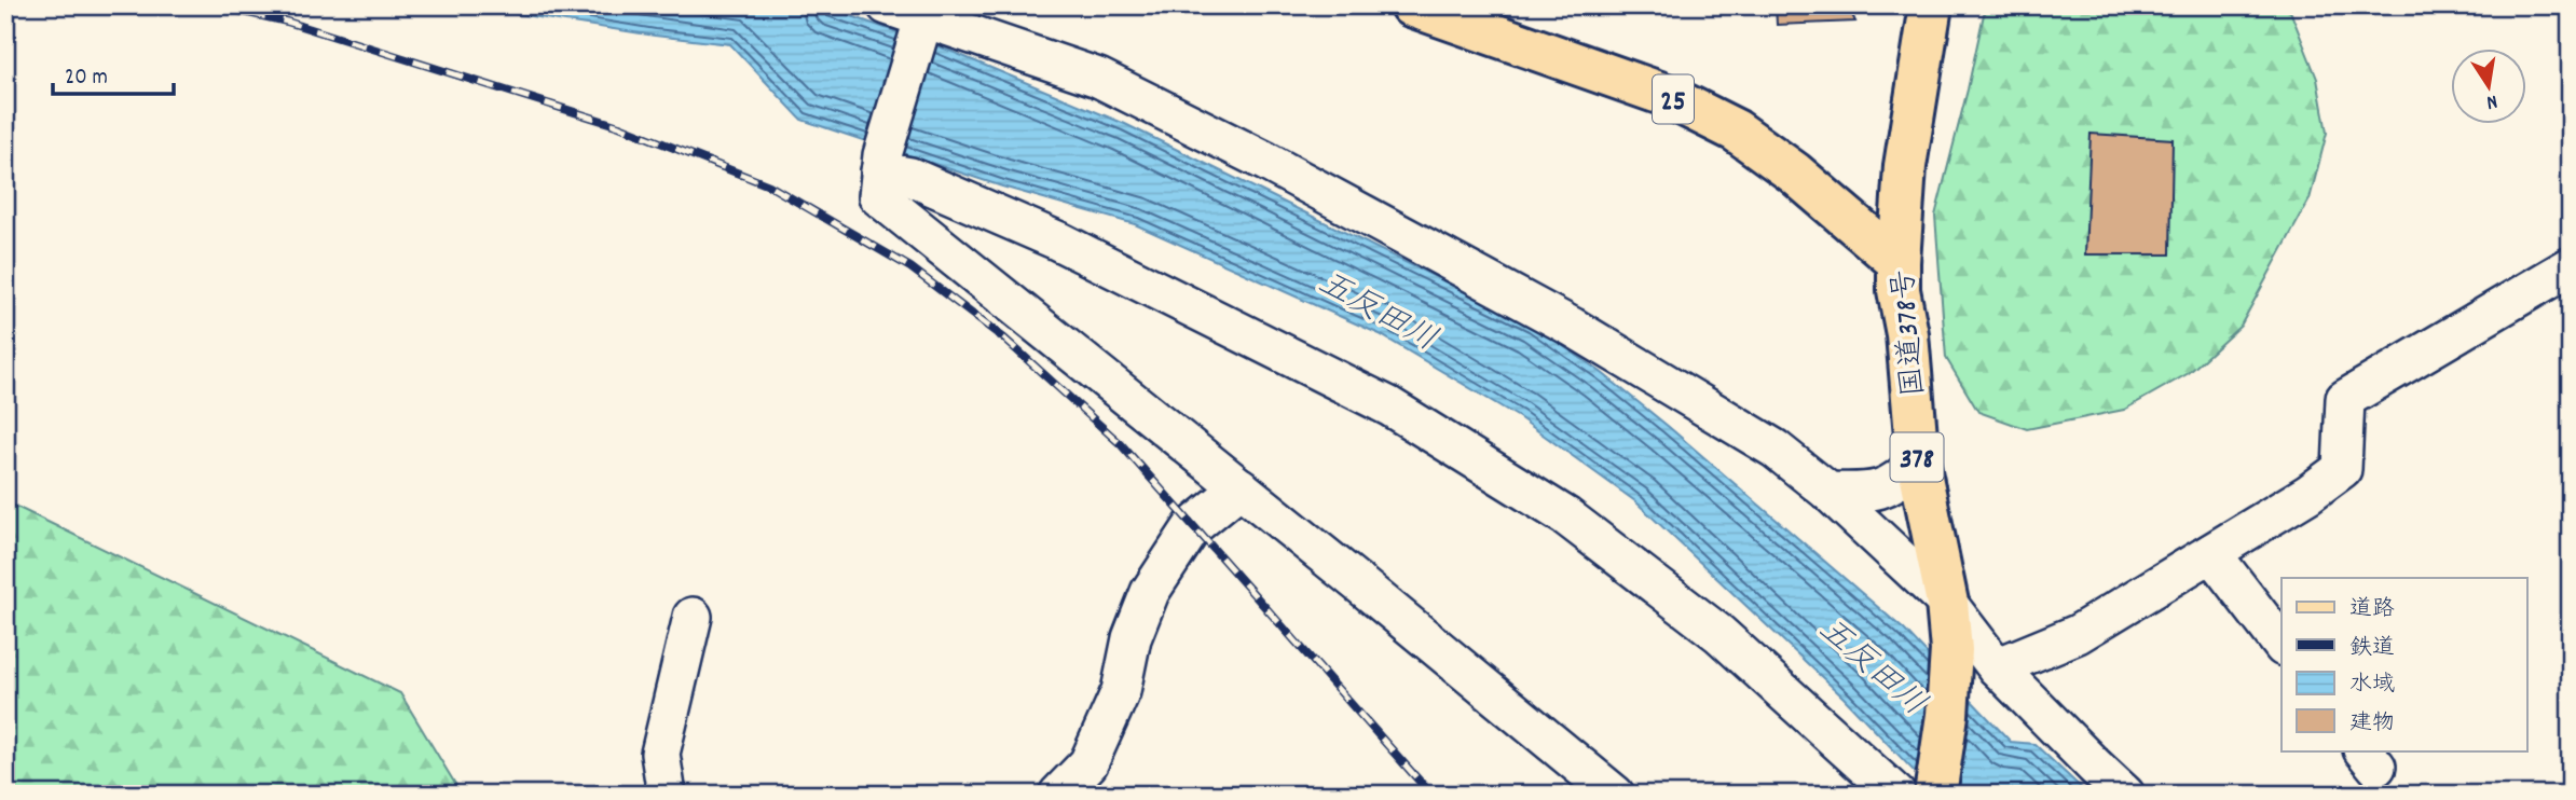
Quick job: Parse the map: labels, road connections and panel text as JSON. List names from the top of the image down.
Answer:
{
  "streets": {
    "main road": ["25", "国道378号", "378"]
  },
  "crossings": [
    ["25", "国道378号"]
  ],
  "water": ["五反田川"],
  "legend": [
    "道路",
    "鉄道",
    "水域",
    "建物"
  ],
  "scale_bar": "20 m",
  "north": "bottom"
}
